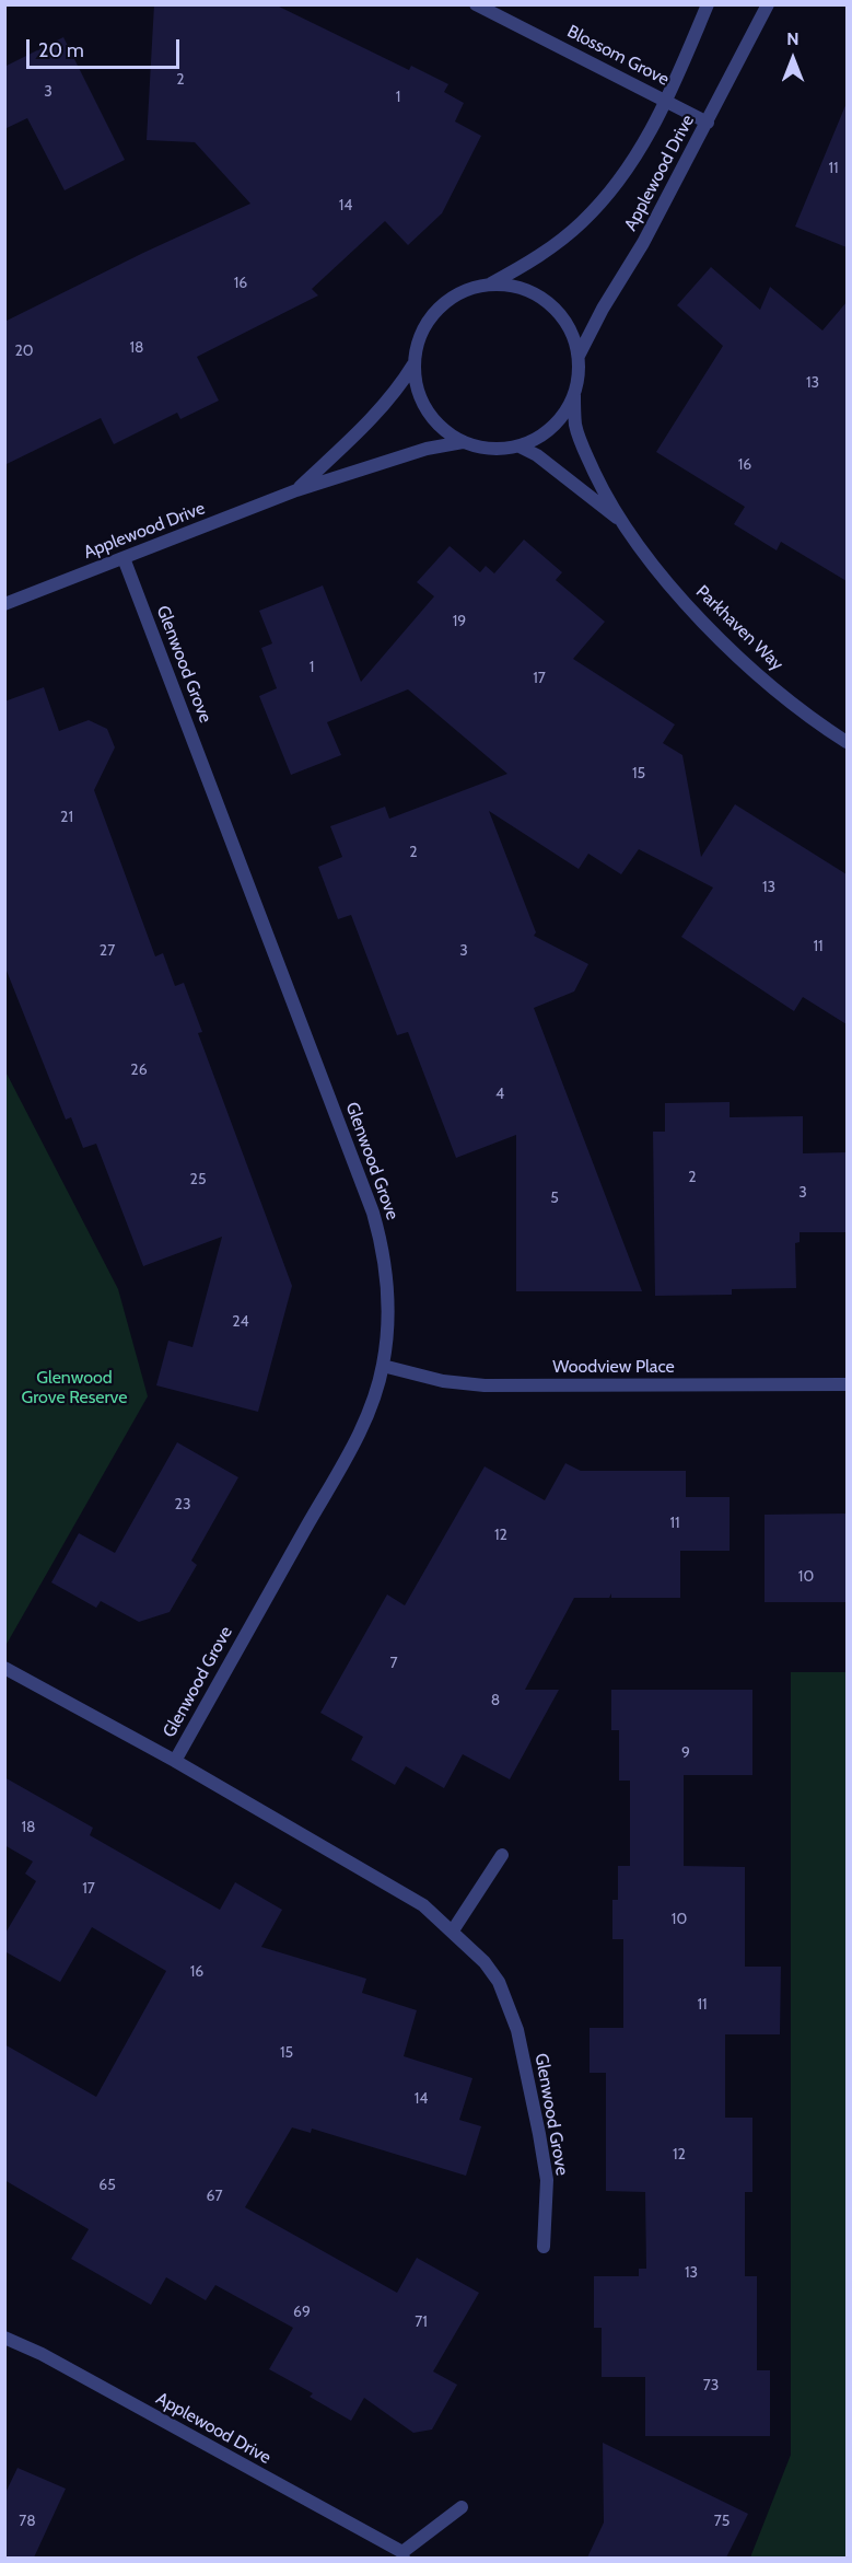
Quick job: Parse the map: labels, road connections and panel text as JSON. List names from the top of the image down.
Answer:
{
  "streets": {
    "street": [
      "Blossom Grove",
      "Applewood Drive",
      "Parkhaven Way",
      "Glenwood Grove",
      "Woodview Place"
    ]
  },
  "crossings": [
    ["Blossom Grove", "Applewood Drive"],
    ["Applewood Drive", "Parkhaven Way"],
    ["Applewood Drive", "Glenwood Grove"],
    ["Glenwood Grove", "Woodview Place"]
  ],
  "parks": ["Glenwood Grove Reserve"],
  "house_numbers": [
    "2",
    "3",
    "1",
    "11",
    "14",
    "16",
    "18",
    "20",
    "13",
    "16",
    "19",
    "1",
    "17",
    "15",
    "21",
    "2",
    "13",
    "11",
    "27",
    "3",
    "26",
    "4",
    "2",
    "25",
    "3",
    "5",
    "24",
    "23",
    "11",
    "12",
    "10",
    "7",
    "8",
    "9",
    "18",
    "17",
    "10",
    "16",
    "11",
    "15",
    "14",
    "12",
    "65",
    "67",
    "13",
    "69",
    "71",
    "73",
    "78",
    "75"
  ],
  "scale_bar": "20 m",
  "north": "top"
}
